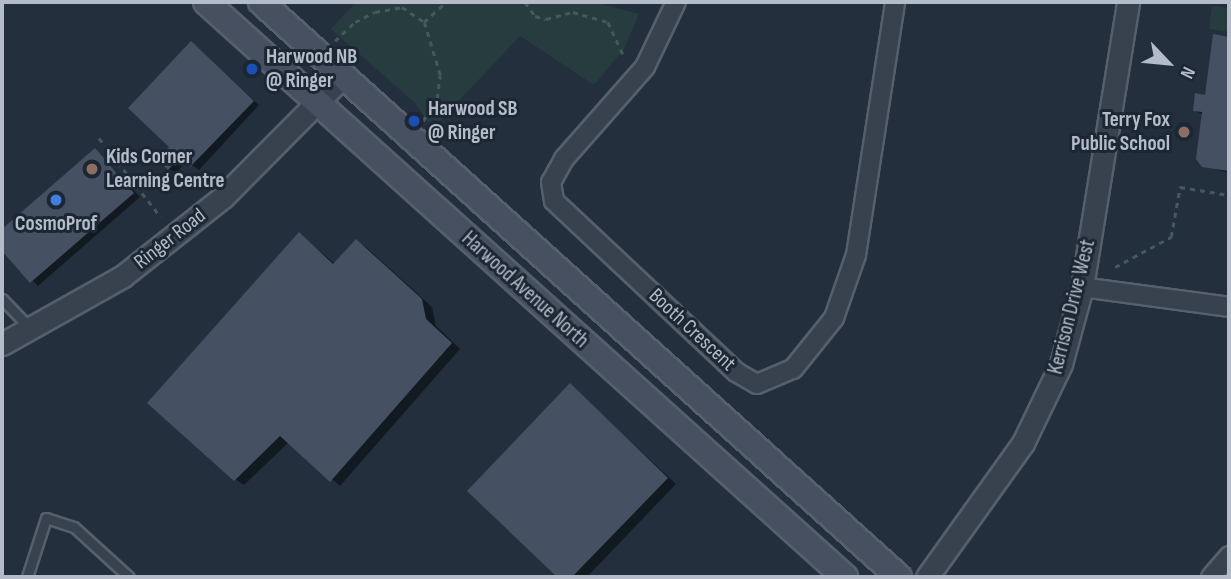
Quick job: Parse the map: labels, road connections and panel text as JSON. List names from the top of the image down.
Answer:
{
  "streets": {
    "main road": ["Harwood Avenue North"],
    "street": ["Ringer Road", "Kerrison Drive West", "Booth Crescent"]
  },
  "crossings": [
    ["Ringer Road", "Harwood Avenue North"]
  ],
  "places": [
    "Harwood NB @ Ringer",
    "Harwood SB @ Ringer",
    "Terry Fox Public School",
    "Kids Corner Learning Centre",
    "CosmoProf"
  ],
  "north": "bottom right"
}
